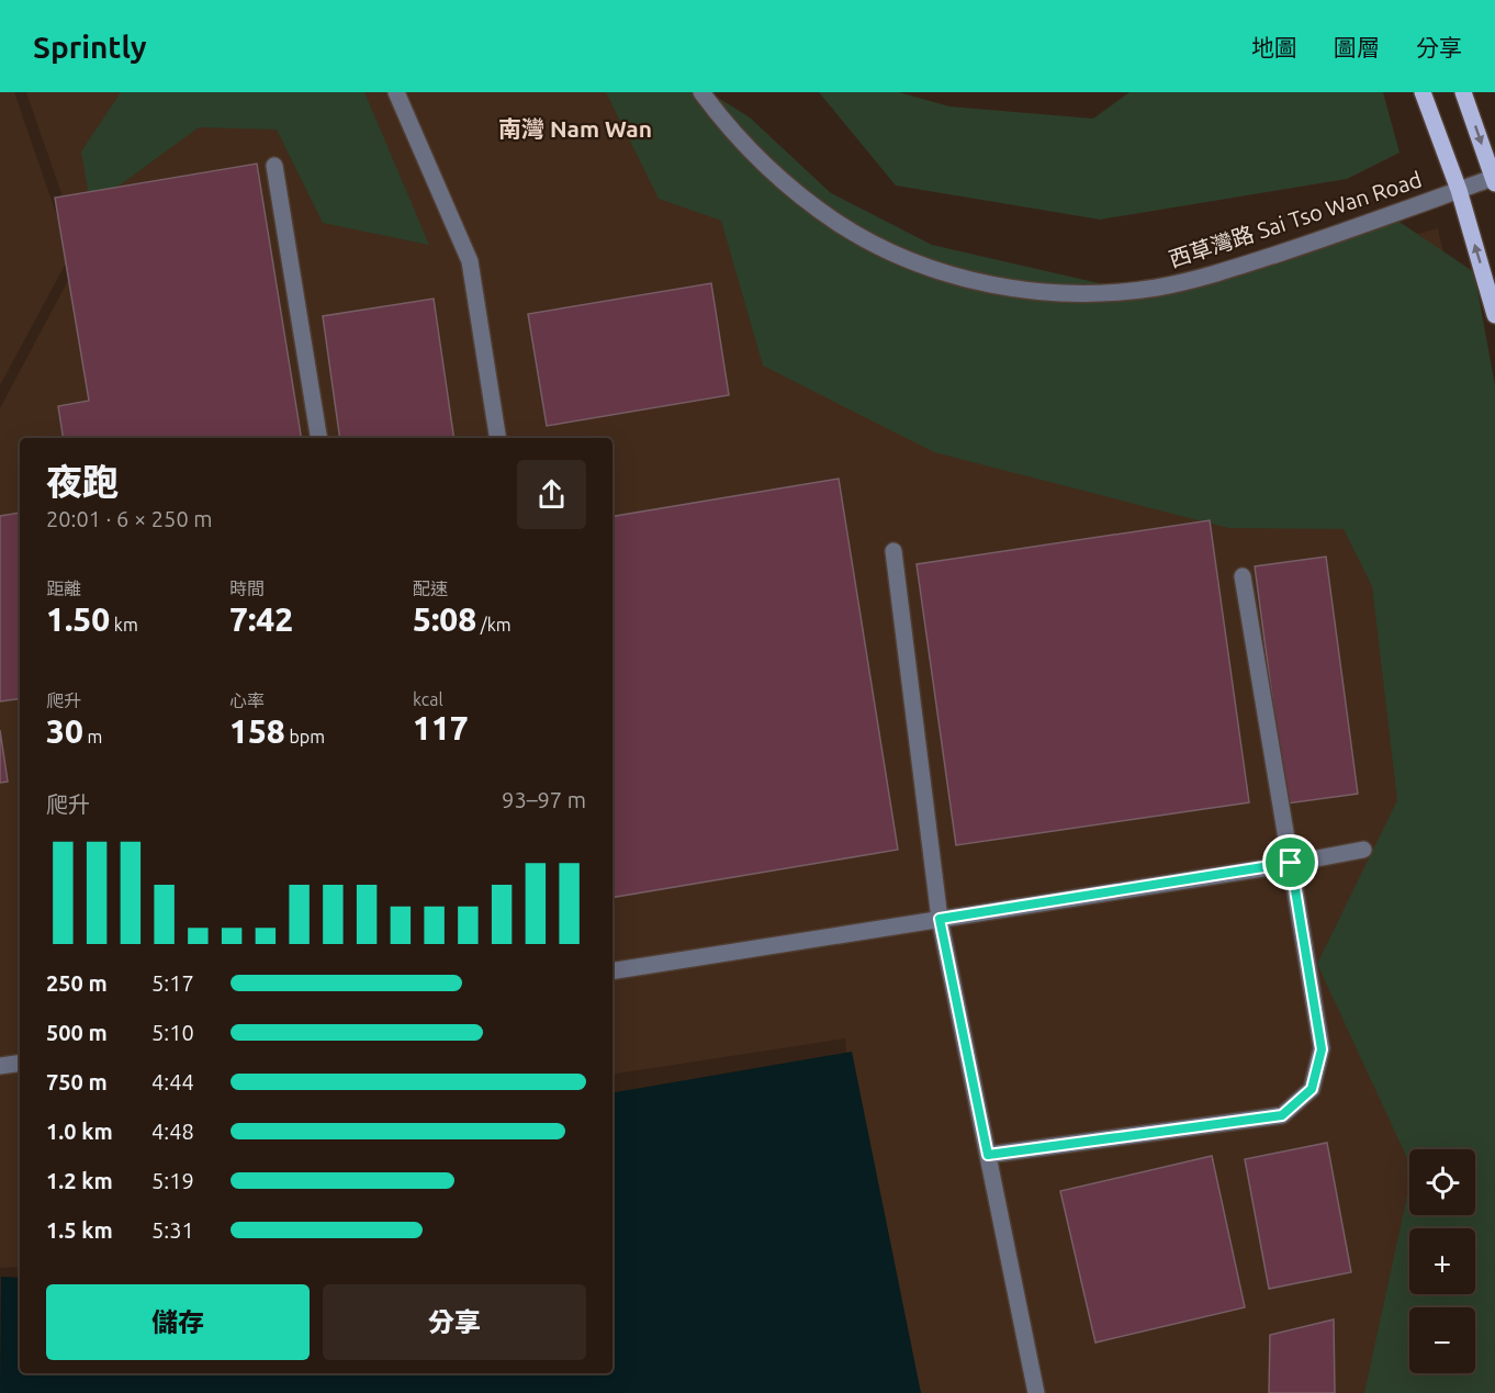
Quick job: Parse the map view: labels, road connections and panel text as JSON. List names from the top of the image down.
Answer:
{
  "streets": {
    "street": ["西草灣路 Sai Tso Wan Road"]
  },
  "districts": ["南灣 Nam Wan"],
  "page": {
    "header": "Sprintly",
    "nav": ["地圖", "圖層", "分享"],
    "heading": ["夜跑", "20:01 · 6 × 250 m"],
    "stats": [
      ["距離", "1.50 km"],
      ["時間", "7:42"],
      ["配速", "5:08 /km"],
      ["爬升", "30 m"],
      ["心率", "158 bpm"],
      ["kcal", "117"]
    ],
    "chart": ["爬升", "93–97 m"],
    "list": [
      {
        "name": "250 m",
        "note": "5:17"
      },
      {
        "name": "500 m",
        "note": "5:10"
      },
      {
        "name": "750 m",
        "note": "4:44"
      },
      {
        "name": "1.0 km",
        "note": "4:48"
      },
      {
        "name": "1.2 km",
        "note": "5:19"
      },
      {
        "name": "1.5 km",
        "note": "5:31"
      }
    ],
    "map_buttons": ["+", "−"],
    "buttons": ["儲存", "分享"]
  }
}
